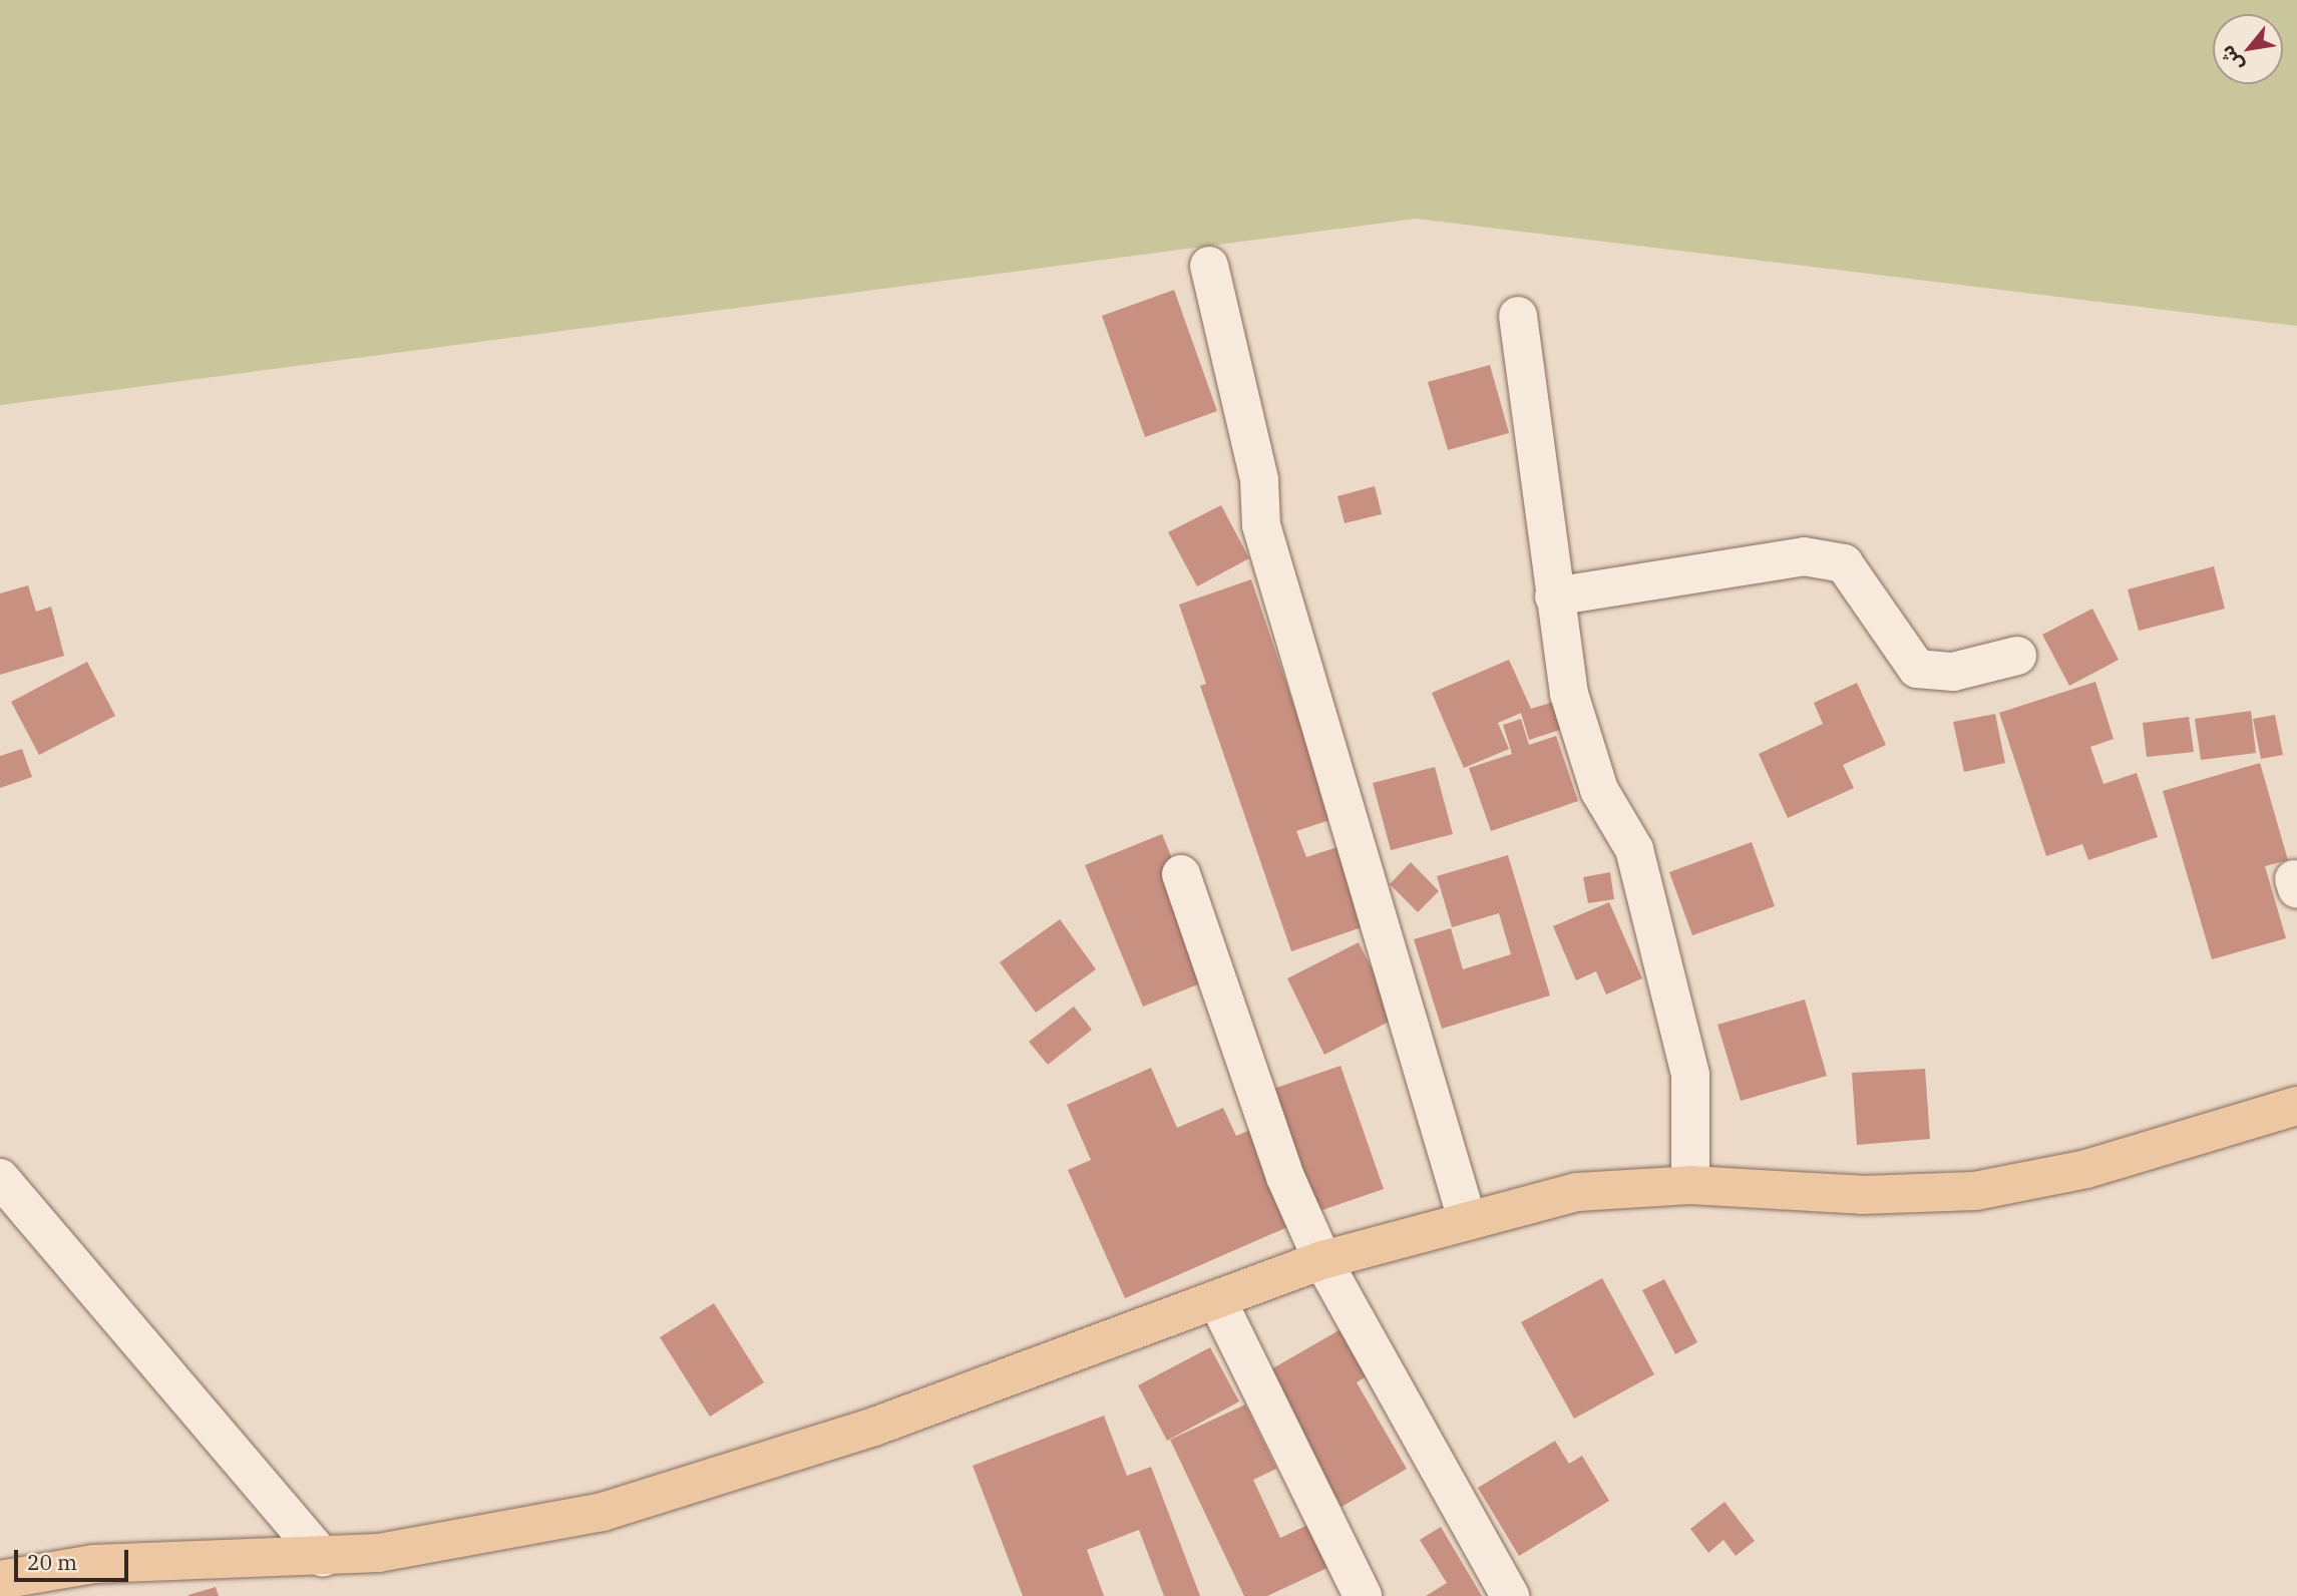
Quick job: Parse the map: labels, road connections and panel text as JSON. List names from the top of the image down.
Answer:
{
  "scale_bar": "20 m",
  "north": "bottom left"
}
